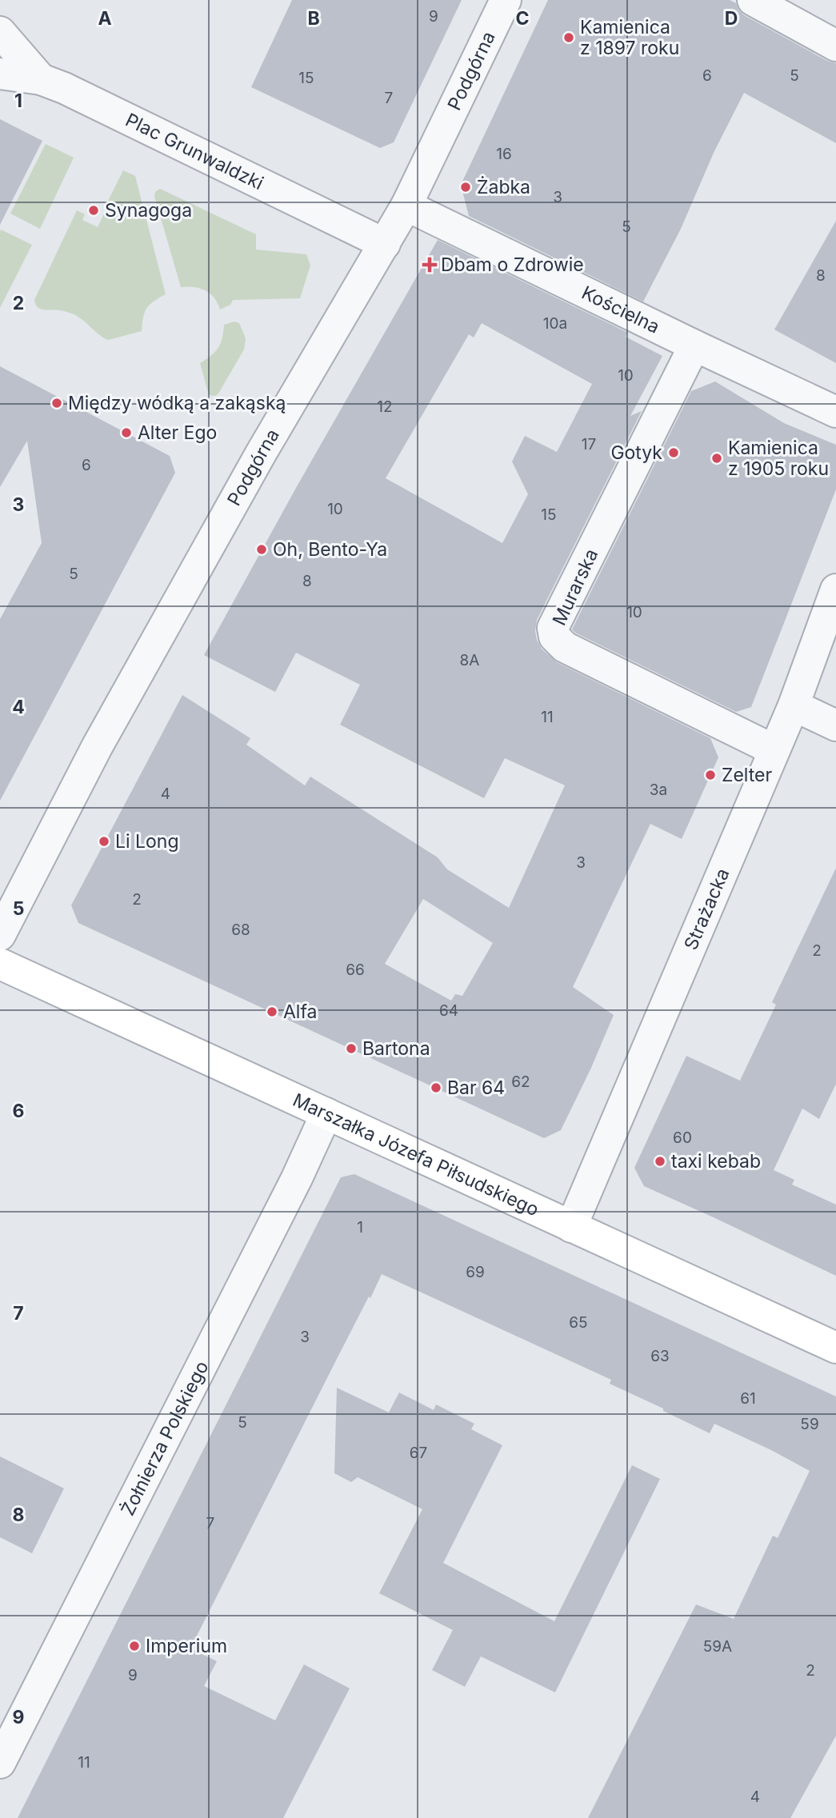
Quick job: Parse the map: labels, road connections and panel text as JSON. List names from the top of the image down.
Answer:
{
  "streets": {
    "main road": ["Marszałka Józefa Piłsudskiego"],
    "street": [
      "Podgórna",
      "Plac Grunwaldzki",
      "Kościelna",
      "Murarska",
      "Strażacka",
      "Żołnierza Polskiego"
    ]
  },
  "crossings": [
    ["Podgórna", "Plac Grunwaldzki"],
    ["Podgórna", "Kościelna"],
    ["Kościelna", "Murarska"],
    ["Murarska", "Strażacka"],
    ["Strażacka", "Marszałka Józefa Piłsudskiego"],
    ["Marszałka Józefa Piłsudskiego", "Żołnierza Polskiego"]
  ],
  "places": {
    "other": [
      "Kamienica z 1897 roku",
      "Żabka",
      "Synagoga",
      "Między wódką a zakąską",
      "Alter Ego",
      "Gotyk",
      "Kamienica z 1905 roku",
      "Oh, Bento-Ya",
      "Zelter",
      "Li Long",
      "Alfa",
      "Bartona",
      "Bar 64",
      "taxi kebab",
      "Imperium"
    ],
    "health": ["Dbam o Zdrowie"]
  },
  "house_numbers": [
    "9",
    "6",
    "5",
    "15",
    "7",
    "16",
    "3",
    "5",
    "8",
    "10a",
    "10",
    "12",
    "17",
    "6",
    "10",
    "15",
    "5",
    "8",
    "10",
    "8A",
    "11",
    "3a",
    "4",
    "3",
    "2",
    "68",
    "2",
    "66",
    "64",
    "62",
    "60",
    "1",
    "69",
    "65",
    "3",
    "63",
    "61",
    "5",
    "59",
    "67",
    "7",
    "59A",
    "2",
    "9",
    "11",
    "4"
  ],
  "grid": {
    "columns": [
      "A",
      "B",
      "C",
      "D"
    ],
    "rows": [
      "1",
      "2",
      "3",
      "4",
      "5",
      "6",
      "7",
      "8",
      "9"
    ]
  }
}
